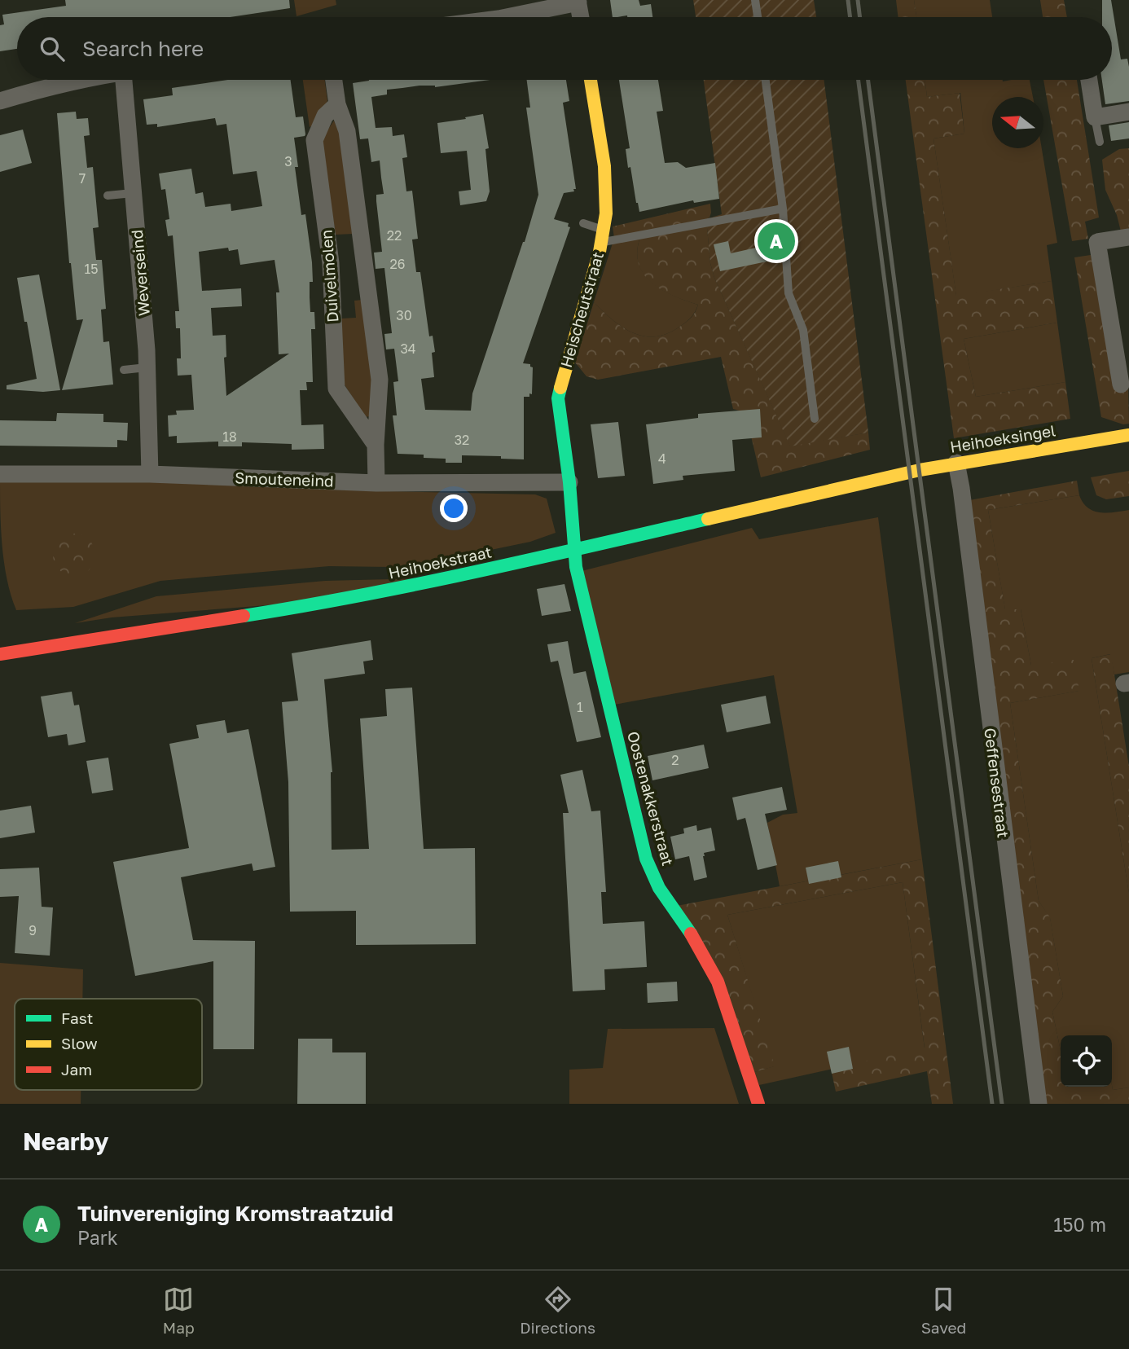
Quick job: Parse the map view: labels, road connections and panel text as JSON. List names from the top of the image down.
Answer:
{
  "streets": {
    "street": [
      "Weverseind",
      "Duivelmolen",
      "Heischeutstraat",
      "Heihoeksingel",
      "Smouteneind",
      "Heihoekstraat",
      "Geffensestraat",
      "Oostenakkerstraat"
    ]
  },
  "crossings": [
    ["Weverseind", "Smouteneind"],
    ["Heischeutstraat", "Smouteneind"],
    ["Heischeutstraat", "Heihoekstraat"],
    ["Heischeutstraat", "Oostenakkerstraat"],
    ["Heihoeksingel", "Heihoekstraat"],
    ["Heihoeksingel", "Geffensestraat"],
    ["Heihoekstraat", "Oostenakkerstraat"]
  ],
  "house_numbers": [
    "3",
    "7",
    "22",
    "26",
    "15",
    "30",
    "34",
    "18",
    "32",
    "4",
    "1",
    "2",
    "9"
  ],
  "legend": ["Fast", "Slow", "Jam"],
  "north": "left",
  "page": {
    "search": "Search here",
    "pins": "A",
    "heading": "Nearby",
    "list": [
      {
        "mark": "A",
        "name": "Tuinvereniging Kromstraatzuid",
        "note": "Park",
        "value": "150 m"
      }
    ],
    "nav": ["Map", "Directions", "Saved"]
  }
}
